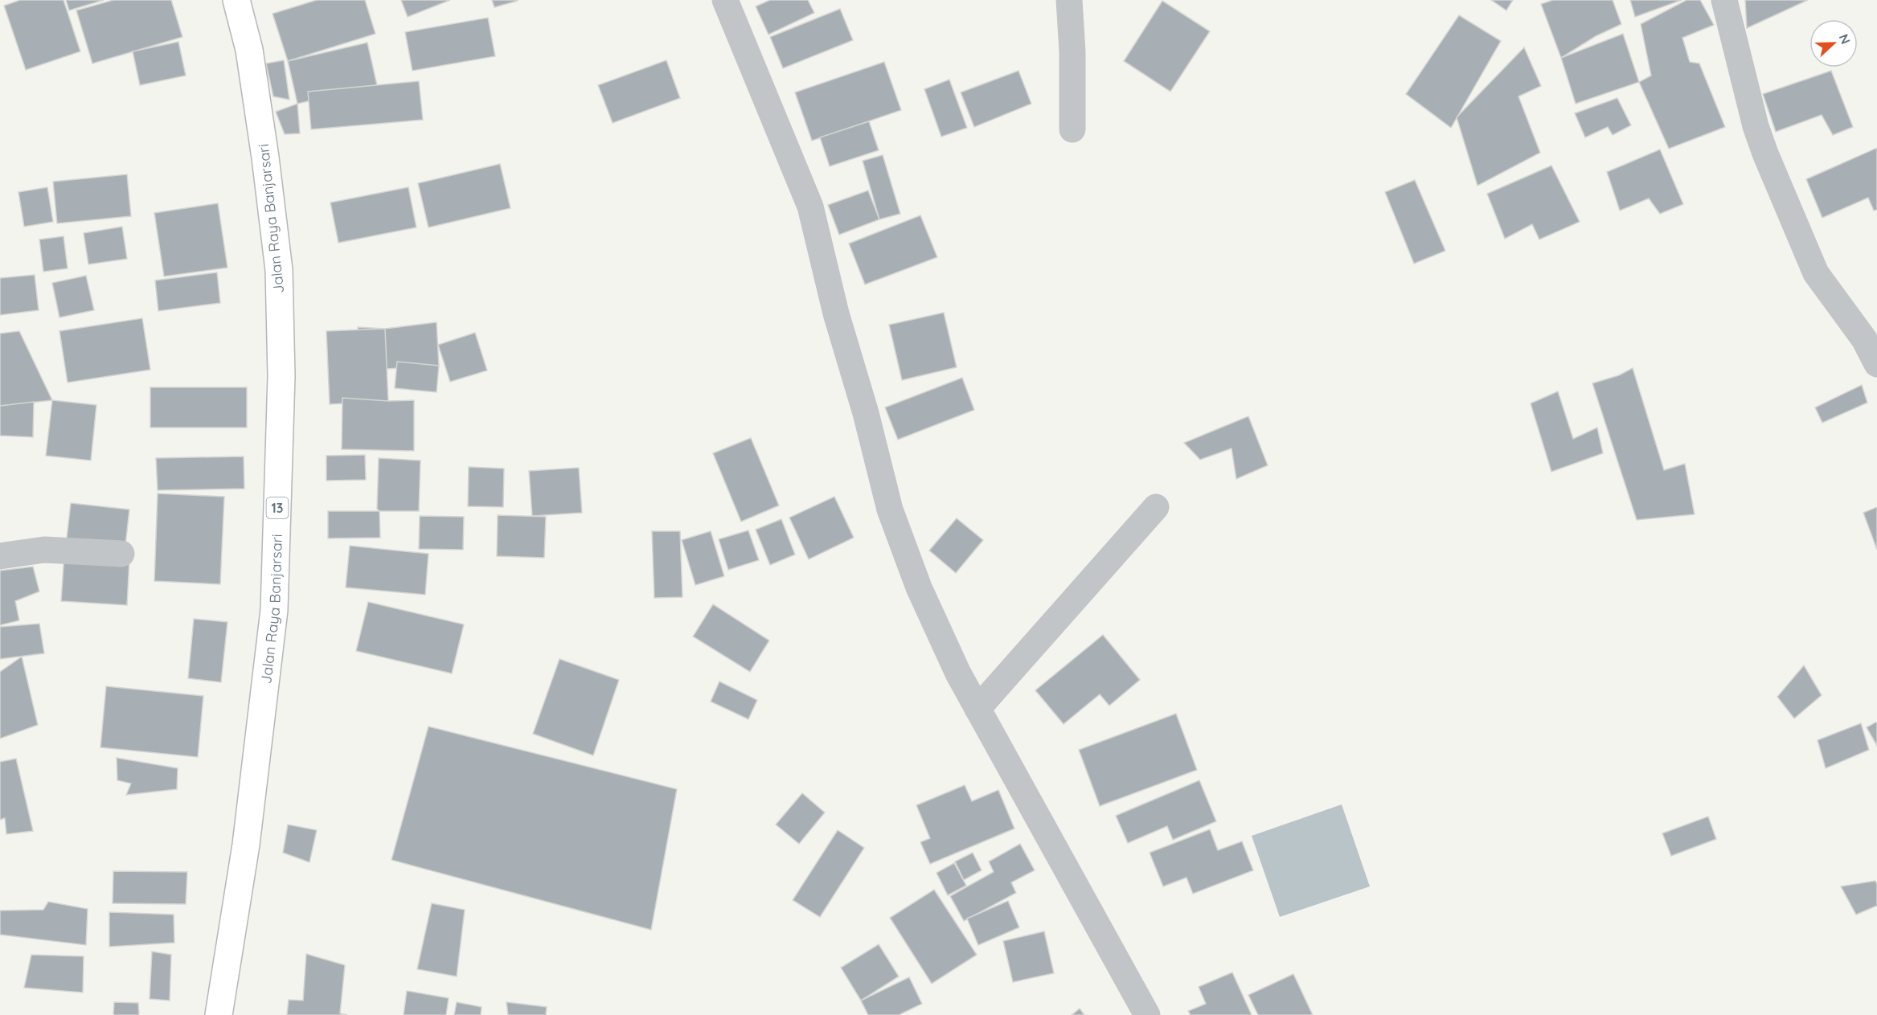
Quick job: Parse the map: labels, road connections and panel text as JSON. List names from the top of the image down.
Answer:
{
  "streets": {
    "highway": ["Jalan Raya Banjarsari", "13"]
  },
  "north": "right"
}
